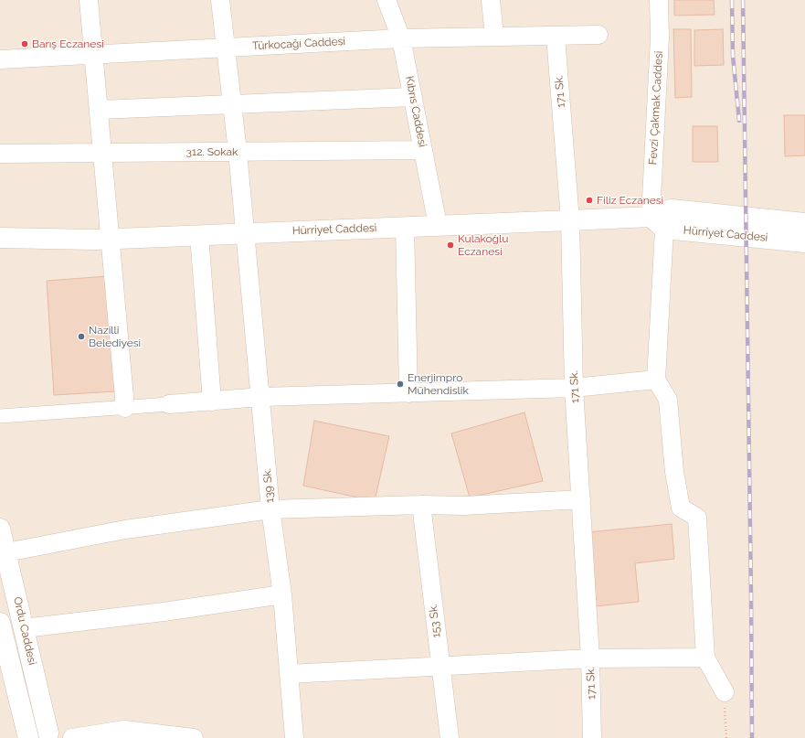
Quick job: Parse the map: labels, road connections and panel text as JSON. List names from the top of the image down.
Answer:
{
  "streets": {
    "main road": ["Hürriyet Caddesi", "Ordu Caddesi"],
    "street": [
      "Türkocağı Caddesi",
      "171 Sk.",
      "Fevzi Çakmak Caddesi",
      "Kıbrıs Caddesi",
      "312. Sokak",
      "139 Sk.",
      "153 Sk."
    ]
  },
  "crossings": [
    ["Türkocağı Caddesi", "171 Sk."],
    ["Türkocağı Caddesi", "Kıbrıs Caddesi"],
    ["Türkocağı Caddesi", "139 Sk."],
    ["171 Sk.", "Hürriyet Caddesi"],
    ["Fevzi Çakmak Caddesi", "Hürriyet Caddesi"],
    ["Kıbrıs Caddesi", "312. Sokak"],
    ["Kıbrıs Caddesi", "Hürriyet Caddesi"],
    ["312. Sokak", "139 Sk."],
    ["Hürriyet Caddesi", "139 Sk."]
  ],
  "places": [
    "Barış Eczanesi",
    "Filiz Eczanesi",
    "Kulakoğlu Eczanesi",
    "Nazilli Belediyesi",
    "Enerjimpro Mühendislik"
  ]
}
